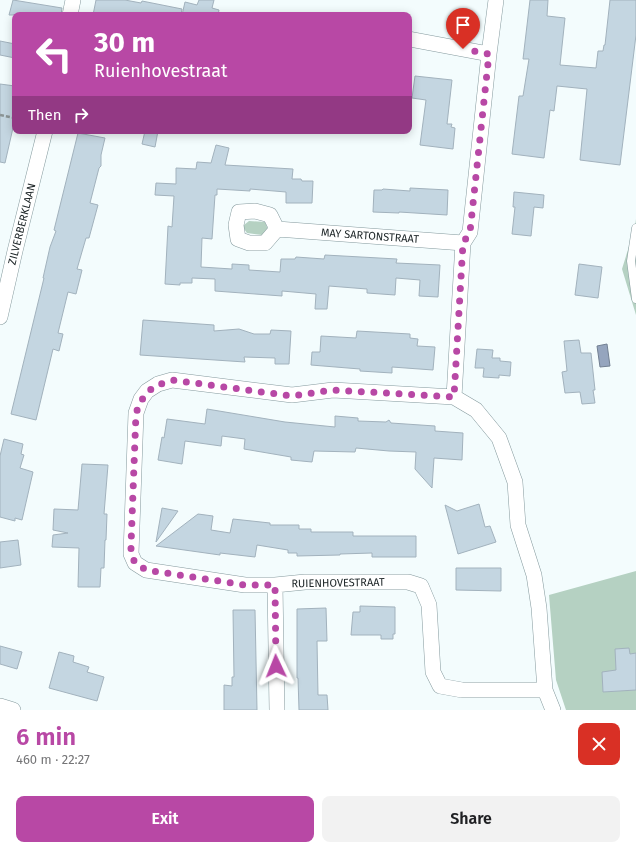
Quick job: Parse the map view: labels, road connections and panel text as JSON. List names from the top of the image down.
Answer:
{
  "streets": {
    "street": ["ZILVERBERKLAAN", "MAY SARTONSTRAAT", "RUIENHOVESTRAAT"]
  },
  "page": {
    "turn": ["30 m", "Ruienhovestraat"],
    "then": "Then",
    "heading": ["6 min", "460 m · 22:27"],
    "buttons": ["Exit", "Share"]
  }
}
